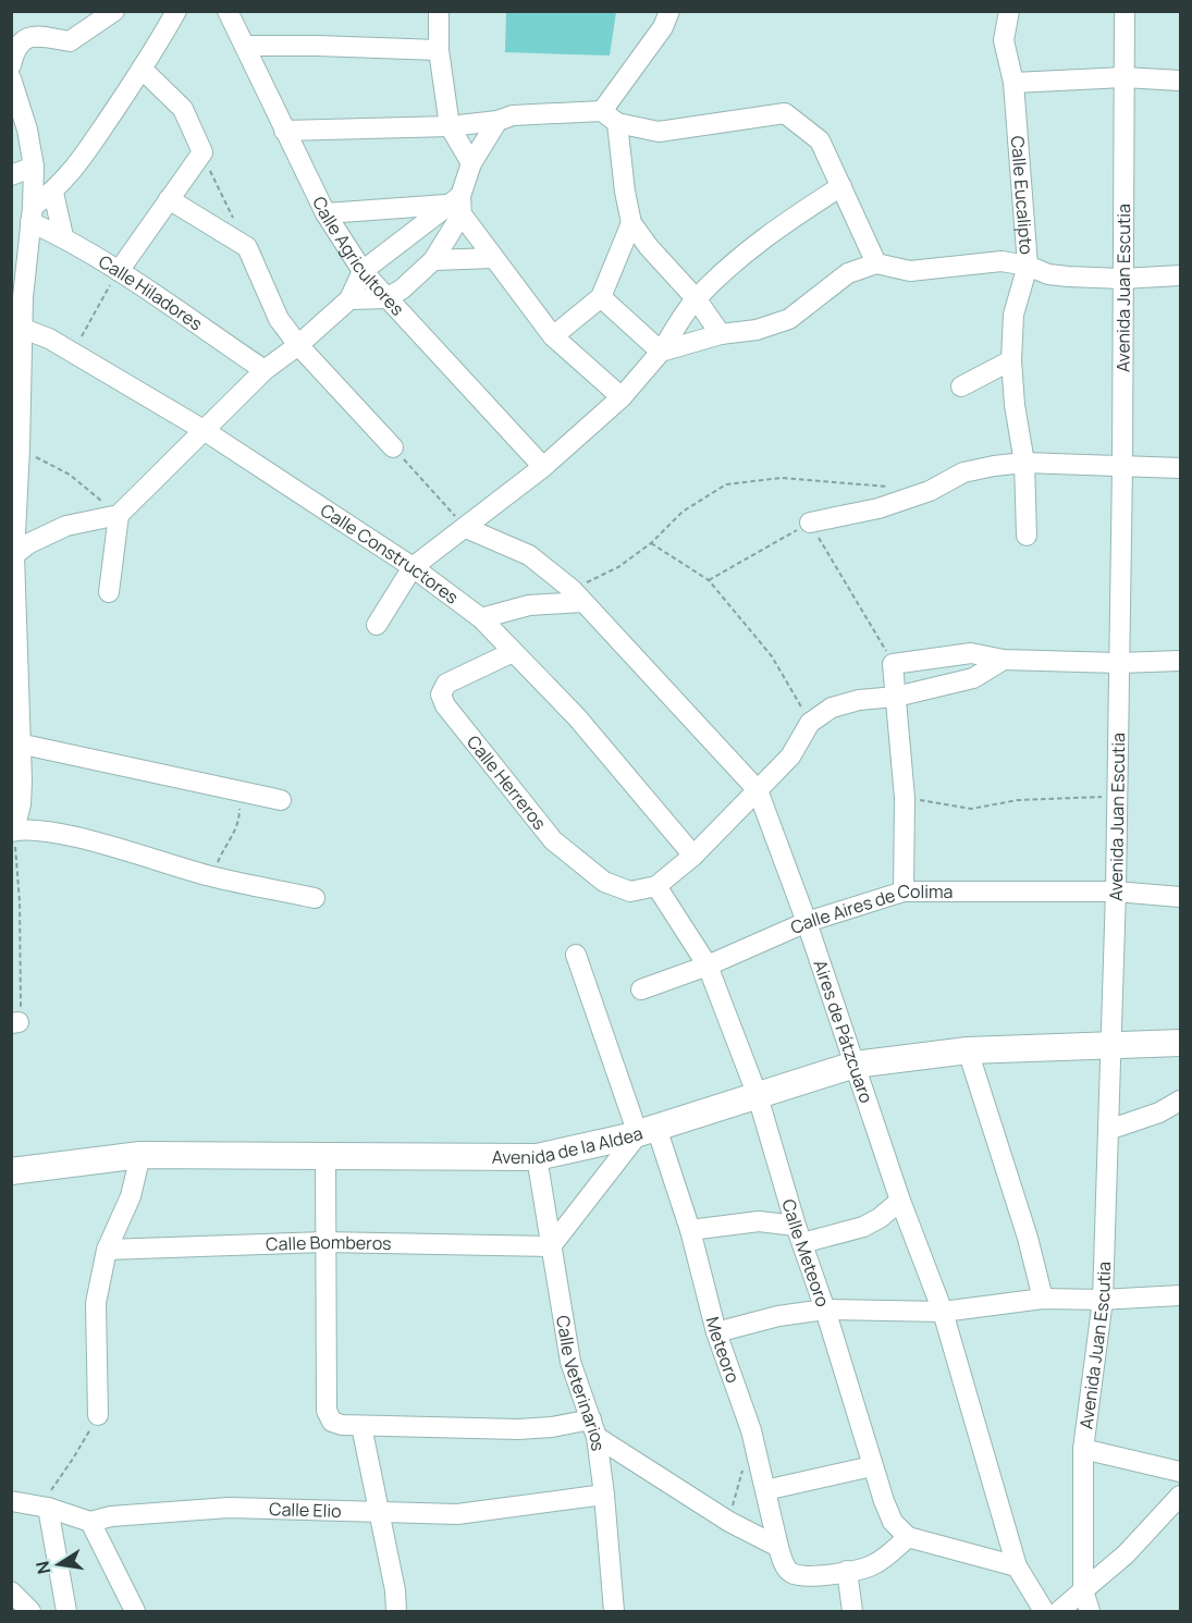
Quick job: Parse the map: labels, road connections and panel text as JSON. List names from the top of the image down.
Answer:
{
  "streets": {
    "main road": ["Avenida de la Aldea"],
    "street": [
      "Calle Eucalipto",
      "Calle Agricultores",
      "Avenida Juan Escutia",
      "Calle Hiladores",
      "Calle Constructores",
      "Calle Herreros",
      "Calle Aires de Colima",
      "Aires de Pátzcuaro",
      "Calle Bomberos",
      "Calle Meteoro",
      "Meteoro",
      "Calle Veterinarios",
      "Calle Elio"
    ]
  },
  "crossings": [
    ["Avenida Juan Escutia", "Calle Aires de Colima"],
    ["Avenida Juan Escutia", "Avenida de la Aldea"],
    ["Calle Constructores", "Calle Herreros"],
    ["Calle Herreros", "Calle Meteoro"],
    ["Calle Aires de Colima", "Aires de Pátzcuaro"],
    ["Calle Aires de Colima", "Calle Meteoro"],
    ["Aires de Pátzcuaro", "Avenida de la Aldea"],
    ["Avenida de la Aldea", "Calle Meteoro"],
    ["Avenida de la Aldea", "Meteoro"],
    ["Avenida de la Aldea", "Calle Veterinarios"],
    ["Calle Bomberos", "Calle Veterinarios"],
    ["Calle Veterinarios", "Calle Elio"]
  ],
  "north": "left"
}
